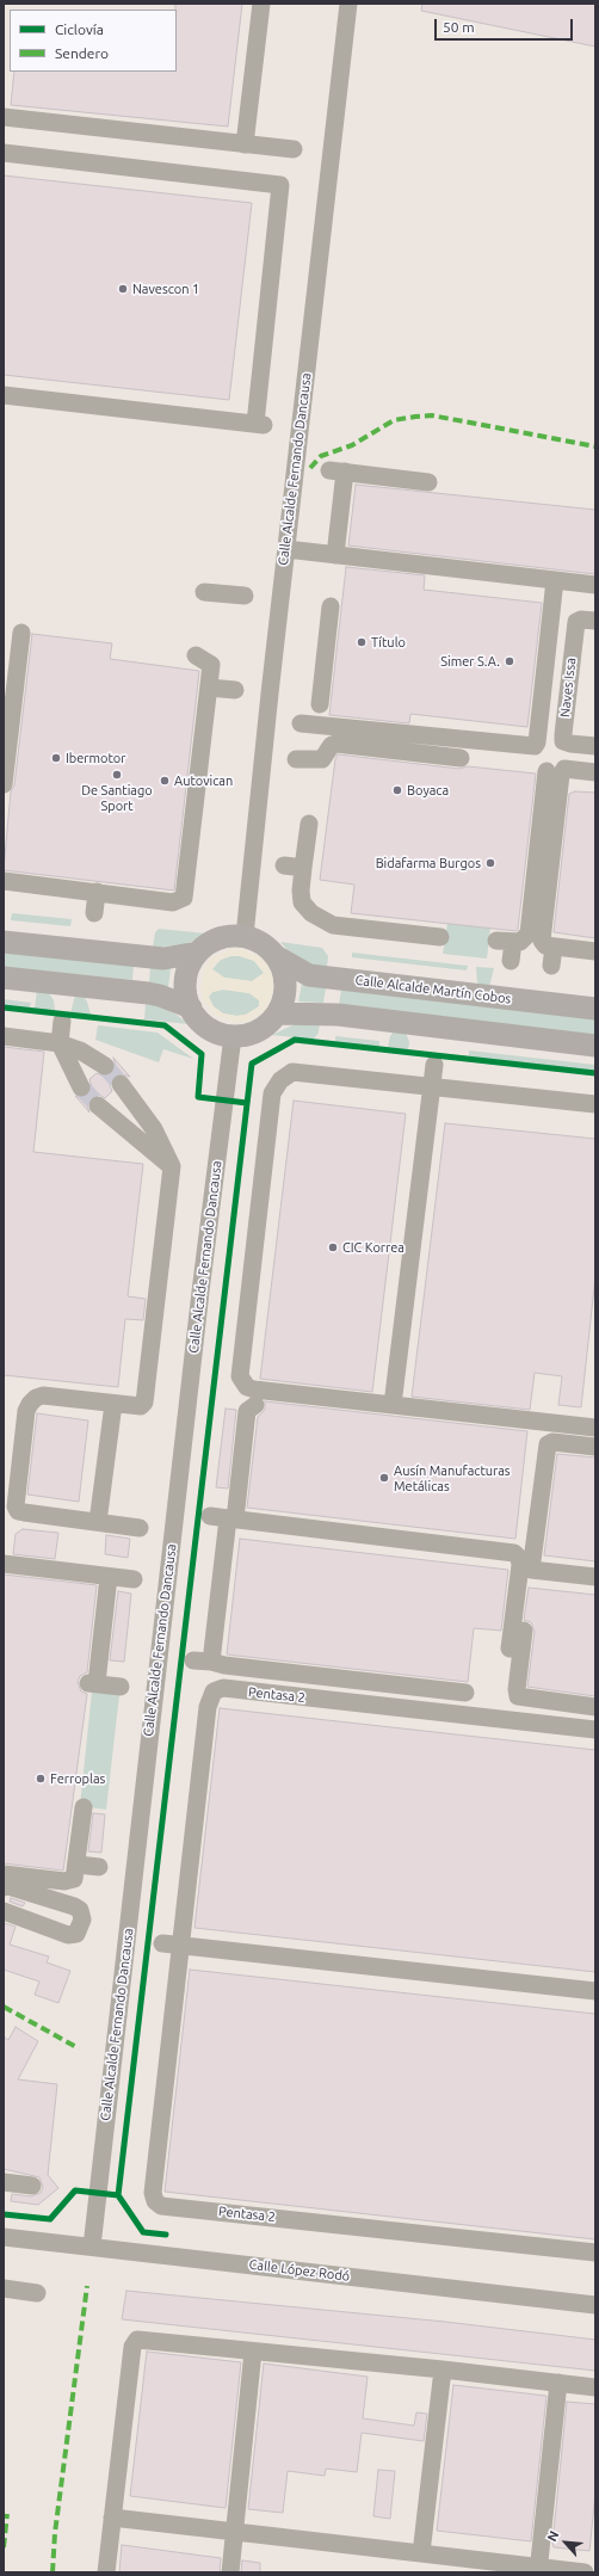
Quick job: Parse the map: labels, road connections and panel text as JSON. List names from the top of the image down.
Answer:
{
  "streets": {
    "main road": ["Calle Alcalde Martín Cobos"],
    "street": [
      "Calle Alcalde Fernando Dancausa",
      "Naves Issa",
      "Pentasa 2",
      "Calle López Rodó"
    ]
  },
  "crossings": [
    ["Calle Alcalde Fernando Dancausa", "Calle Alcalde Martín Cobos"],
    ["Calle Alcalde Fernando Dancausa", "Calle López Rodó"]
  ],
  "places": [
    "Navescon 1",
    "Título",
    "Simer S.A.",
    "Ibermotor",
    "De Santiago Sport",
    "Autovican",
    "Boyaca",
    "Bidafarma Burgos",
    "CIC Korrea",
    "Ausín Manufacturas Metálicas",
    "Ferroplas"
  ],
  "legend": ["Ciclovía", "Sendero"],
  "scale_bar": "50 m",
  "north": "top left"
}
